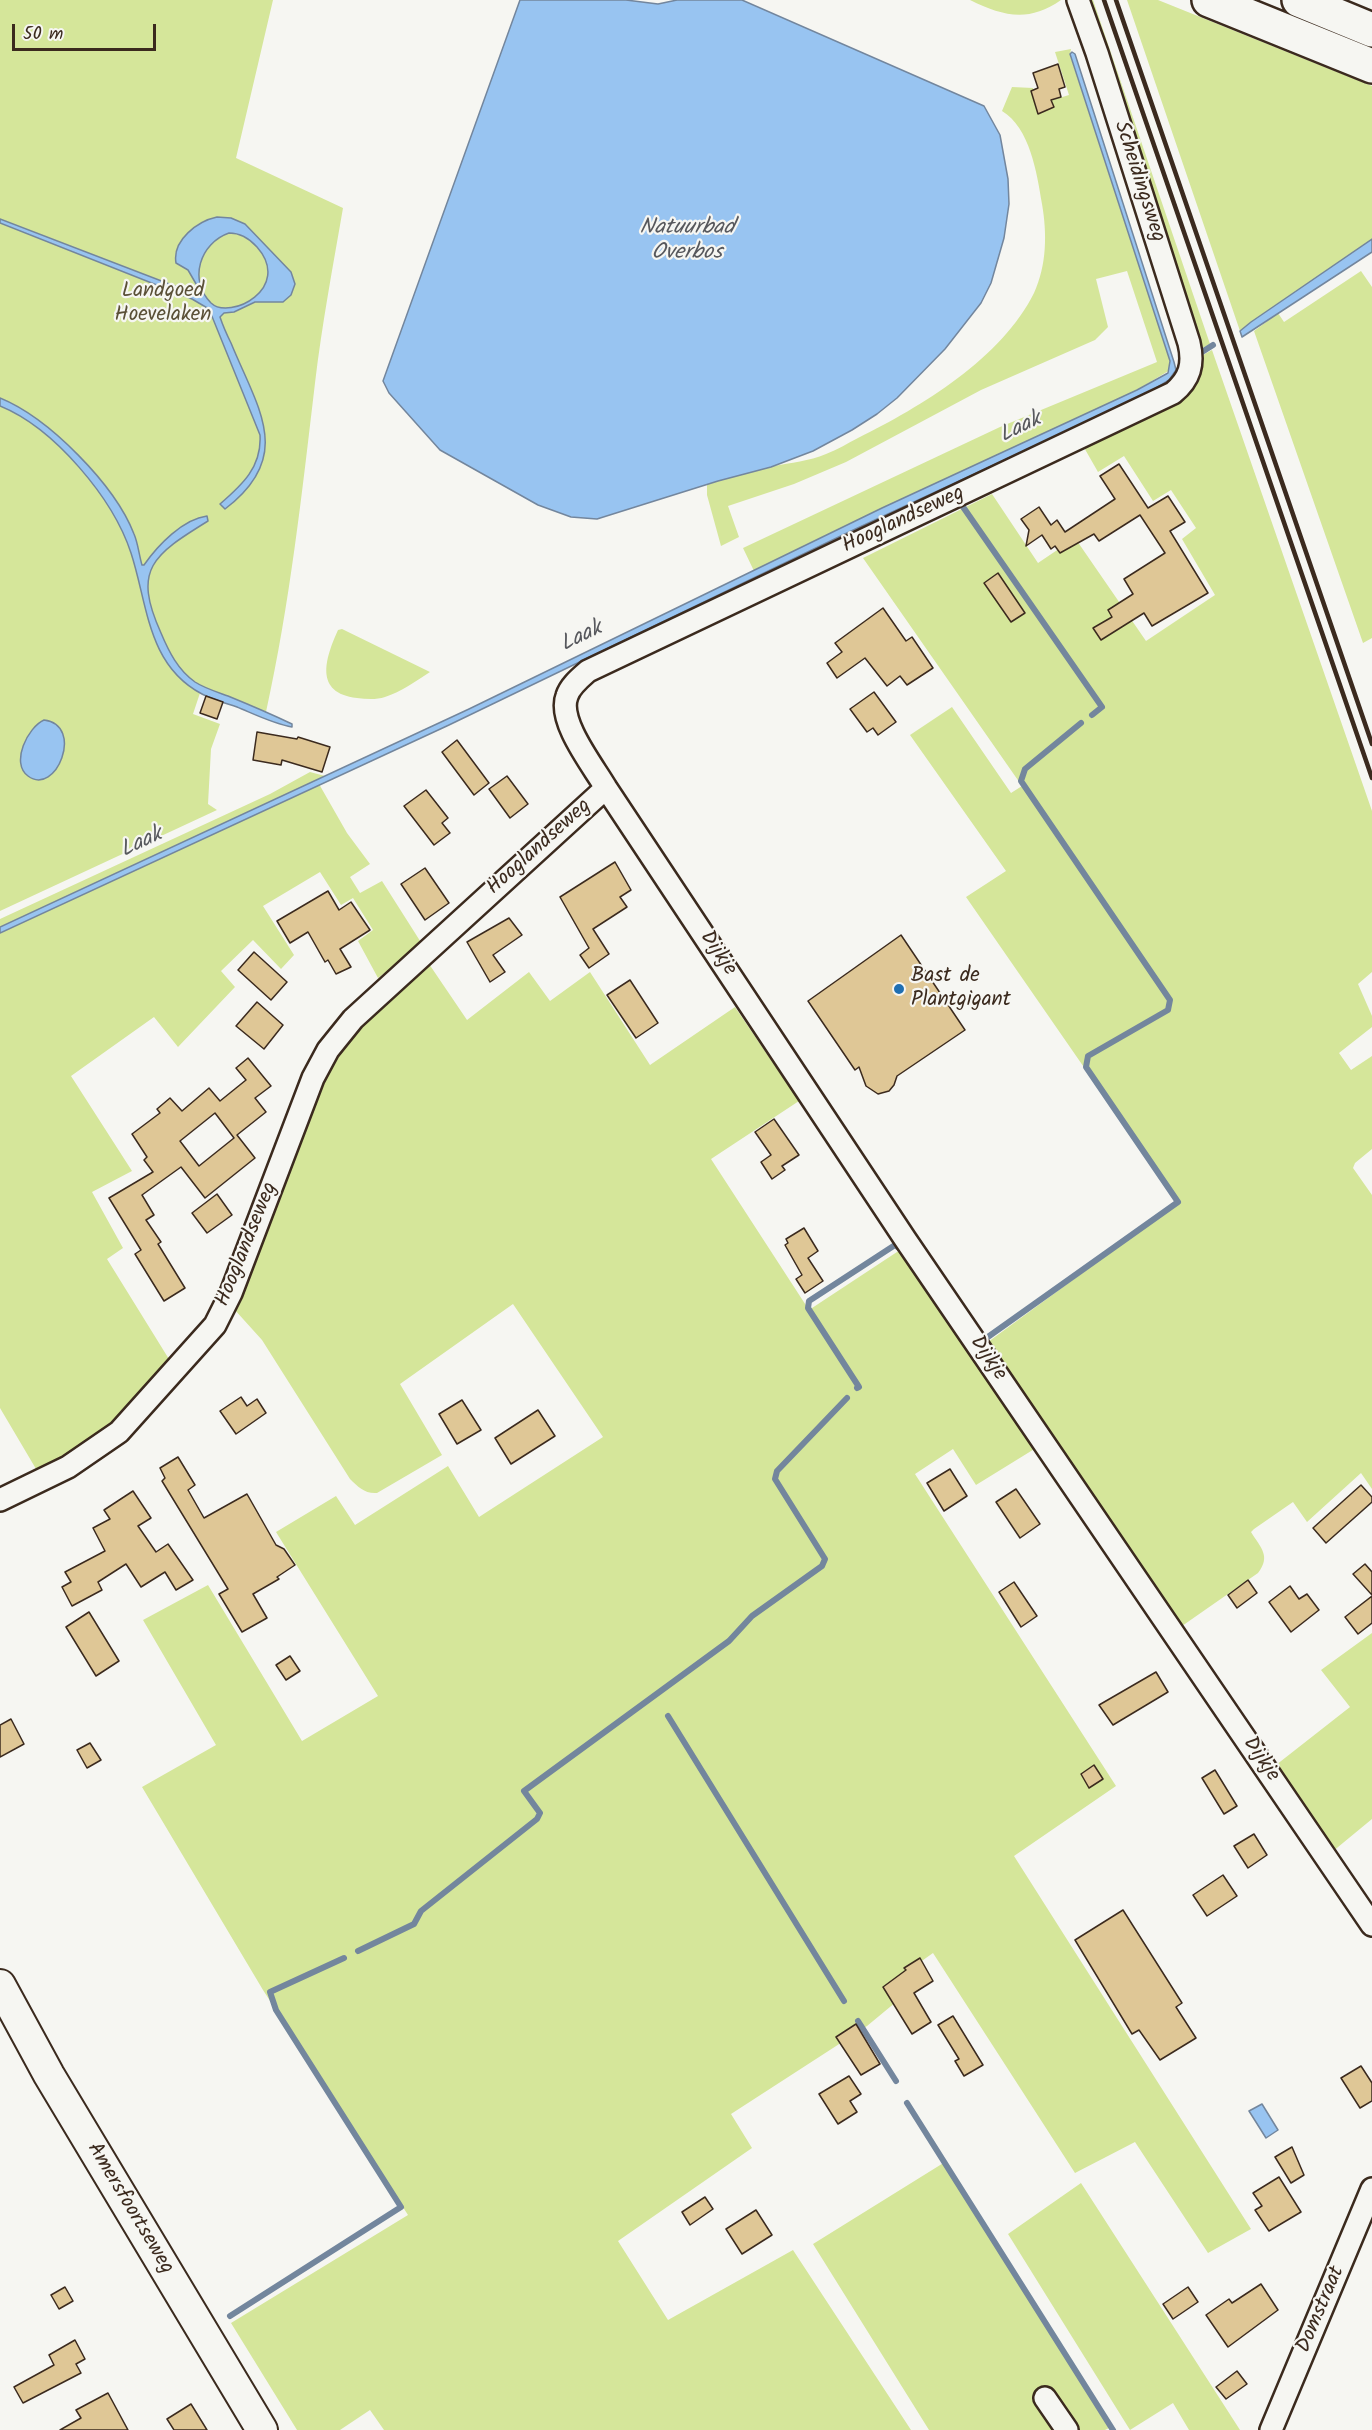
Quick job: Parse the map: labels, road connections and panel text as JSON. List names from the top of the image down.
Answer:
{
  "streets": {
    "main road": ["Amersfoortseweg"],
    "street": [
      "Scheidingsweg",
      "Hooglandseweg",
      "Dijkje",
      "Domstraat"
    ]
  },
  "crossings": [
    ["Scheidingsweg", "Hooglandseweg"],
    ["Hooglandseweg", "Dijkje"]
  ],
  "water": ["Natuurbad Overbos", "Laak"],
  "parks": ["Landgoed Hoevelaken"],
  "places": ["Bast de Plantgigant"],
  "scale_bar": "50 m"
}
